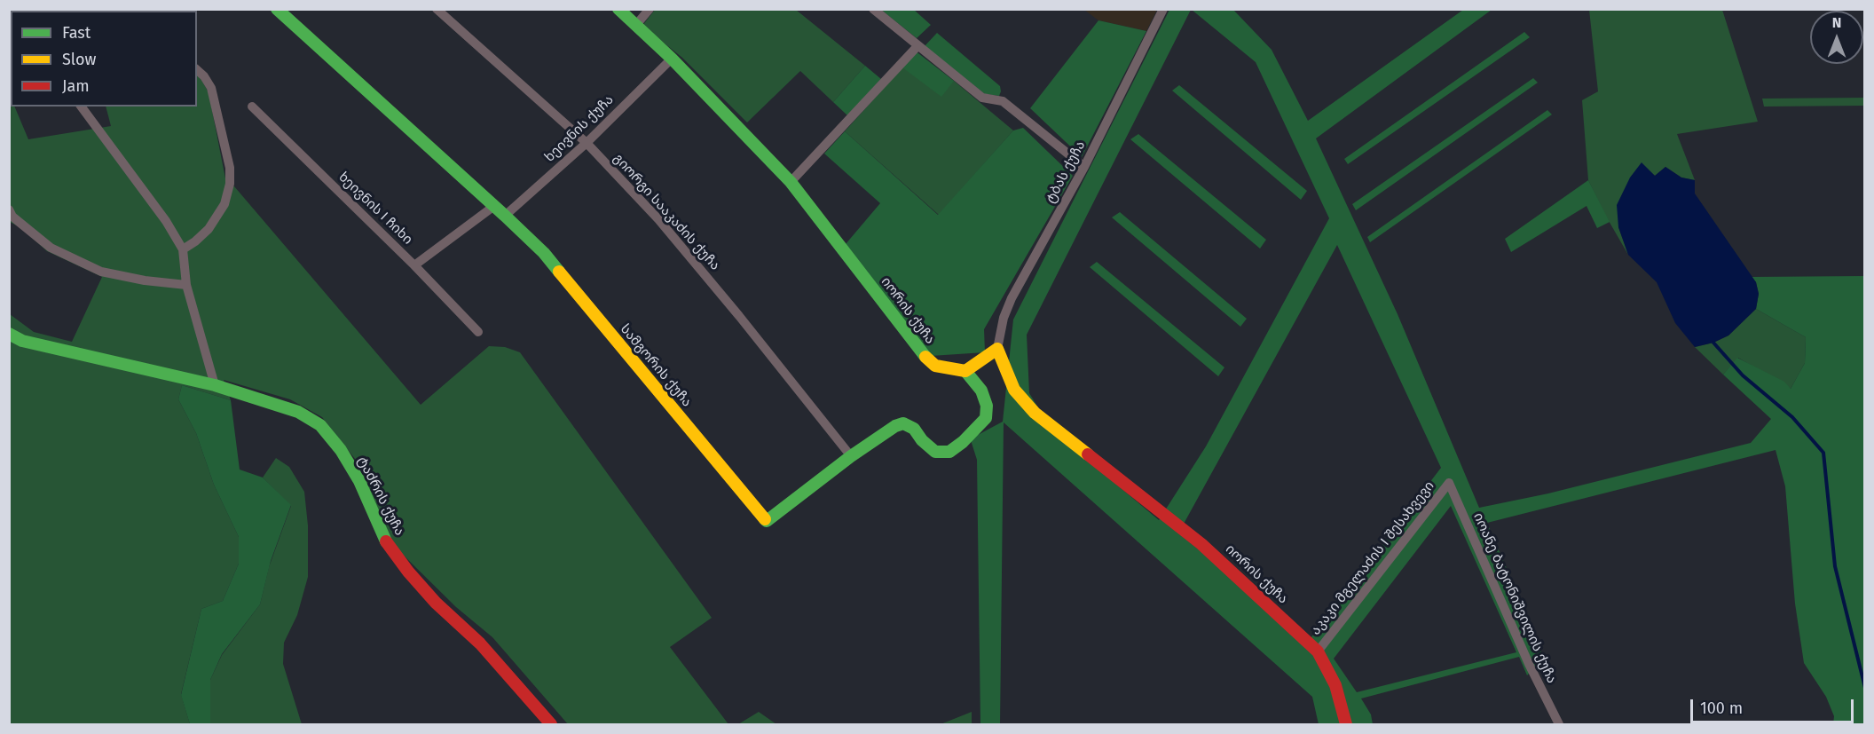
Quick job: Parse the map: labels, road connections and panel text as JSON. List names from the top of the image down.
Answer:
{
  "streets": {
    "street": [
      "ხეივნის ქუჩა",
      "ტბას ქუჩა",
      "ხეივნის I ჩიხი",
      "გიორგი სააკაძის ქუჩა",
      "იორის ქუჩა",
      "სამგორის ქუჩა",
      "ტაძრის ქუჩა",
      "აკაკი მგელაძის I შესახვევი",
      "იოანე ბატონიშვილის ქუჩა"
    ]
  },
  "crossings": [
    ["ხეივნის ქუჩა", "გიორგი სააკაძის ქუჩა"],
    ["ხეივნის ქუჩა", "იორის ქუჩა"],
    ["ხეივნის ქუჩა", "სამგორის ქუჩა"],
    ["ტბას ქუჩა", "იორის ქუჩა"],
    ["გიორგი სააკაძის ქუჩა", "სამგორის ქუჩა"],
    ["იორის ქუჩა", "სამგორის ქუჩა"],
    ["იორის ქუჩა", "აკაკი მგელაძის I შესახვევი"],
    ["აკაკი მგელაძის I შესახვევი", "იოანე ბატონიშვილის ქუჩა"]
  ],
  "legend": ["Fast", "Slow", "Jam"],
  "scale_bar": "100 m",
  "north": "top"
}
